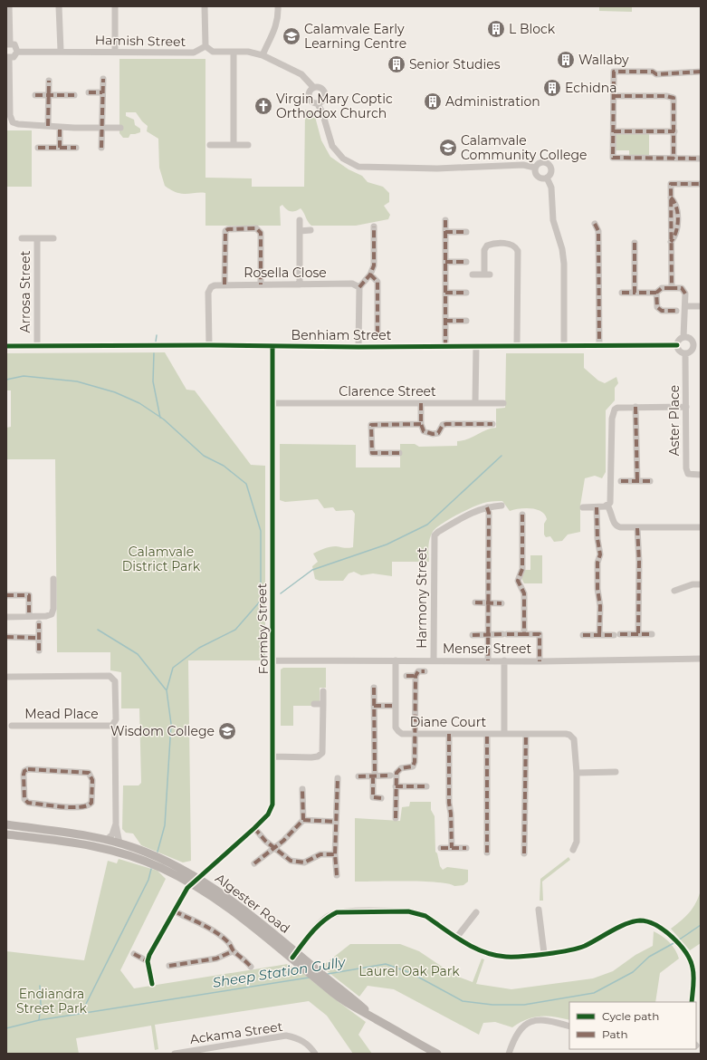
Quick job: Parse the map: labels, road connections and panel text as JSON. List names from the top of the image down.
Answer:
{
  "streets": {
    "main road": ["Algester Road"],
    "street": [
      "Hamish Street",
      "Rosella Close",
      "Arrosa Street",
      "Benhiam Street",
      "Clarence Street",
      "Aster Place",
      "Harmony Street",
      "Formby Street",
      "Menser Street",
      "Mead Place",
      "Diane Court",
      "Ackama Street"
    ]
  },
  "crossings": [
    ["Rosella Close", "Benhiam Street"],
    ["Arrosa Street", "Benhiam Street"],
    ["Benhiam Street", "Aster Place"],
    ["Benhiam Street", "Formby Street"],
    ["Clarence Street", "Formby Street"],
    ["Harmony Street", "Menser Street"],
    ["Formby Street", "Menser Street"],
    ["Formby Street", "Algester Road"],
    ["Menser Street", "Diane Court"]
  ],
  "water": ["Sheep Station Gully"],
  "parks": ["Calamvale District Park", "Laurel Oak Park", "Endiandra Street Park"],
  "places": {
    "building": [
      "L Block",
      "Wallaby",
      "Senior Studies",
      "Echidna",
      "Administration"
    ],
    "school or university": ["Calamvale Early Learning Centre", "Calamvale Community College", "Wisdom College"],
    "church": ["Virgin Mary Coptic Orthodox Church"]
  },
  "legend": ["Cycle path", "Path"]
}
